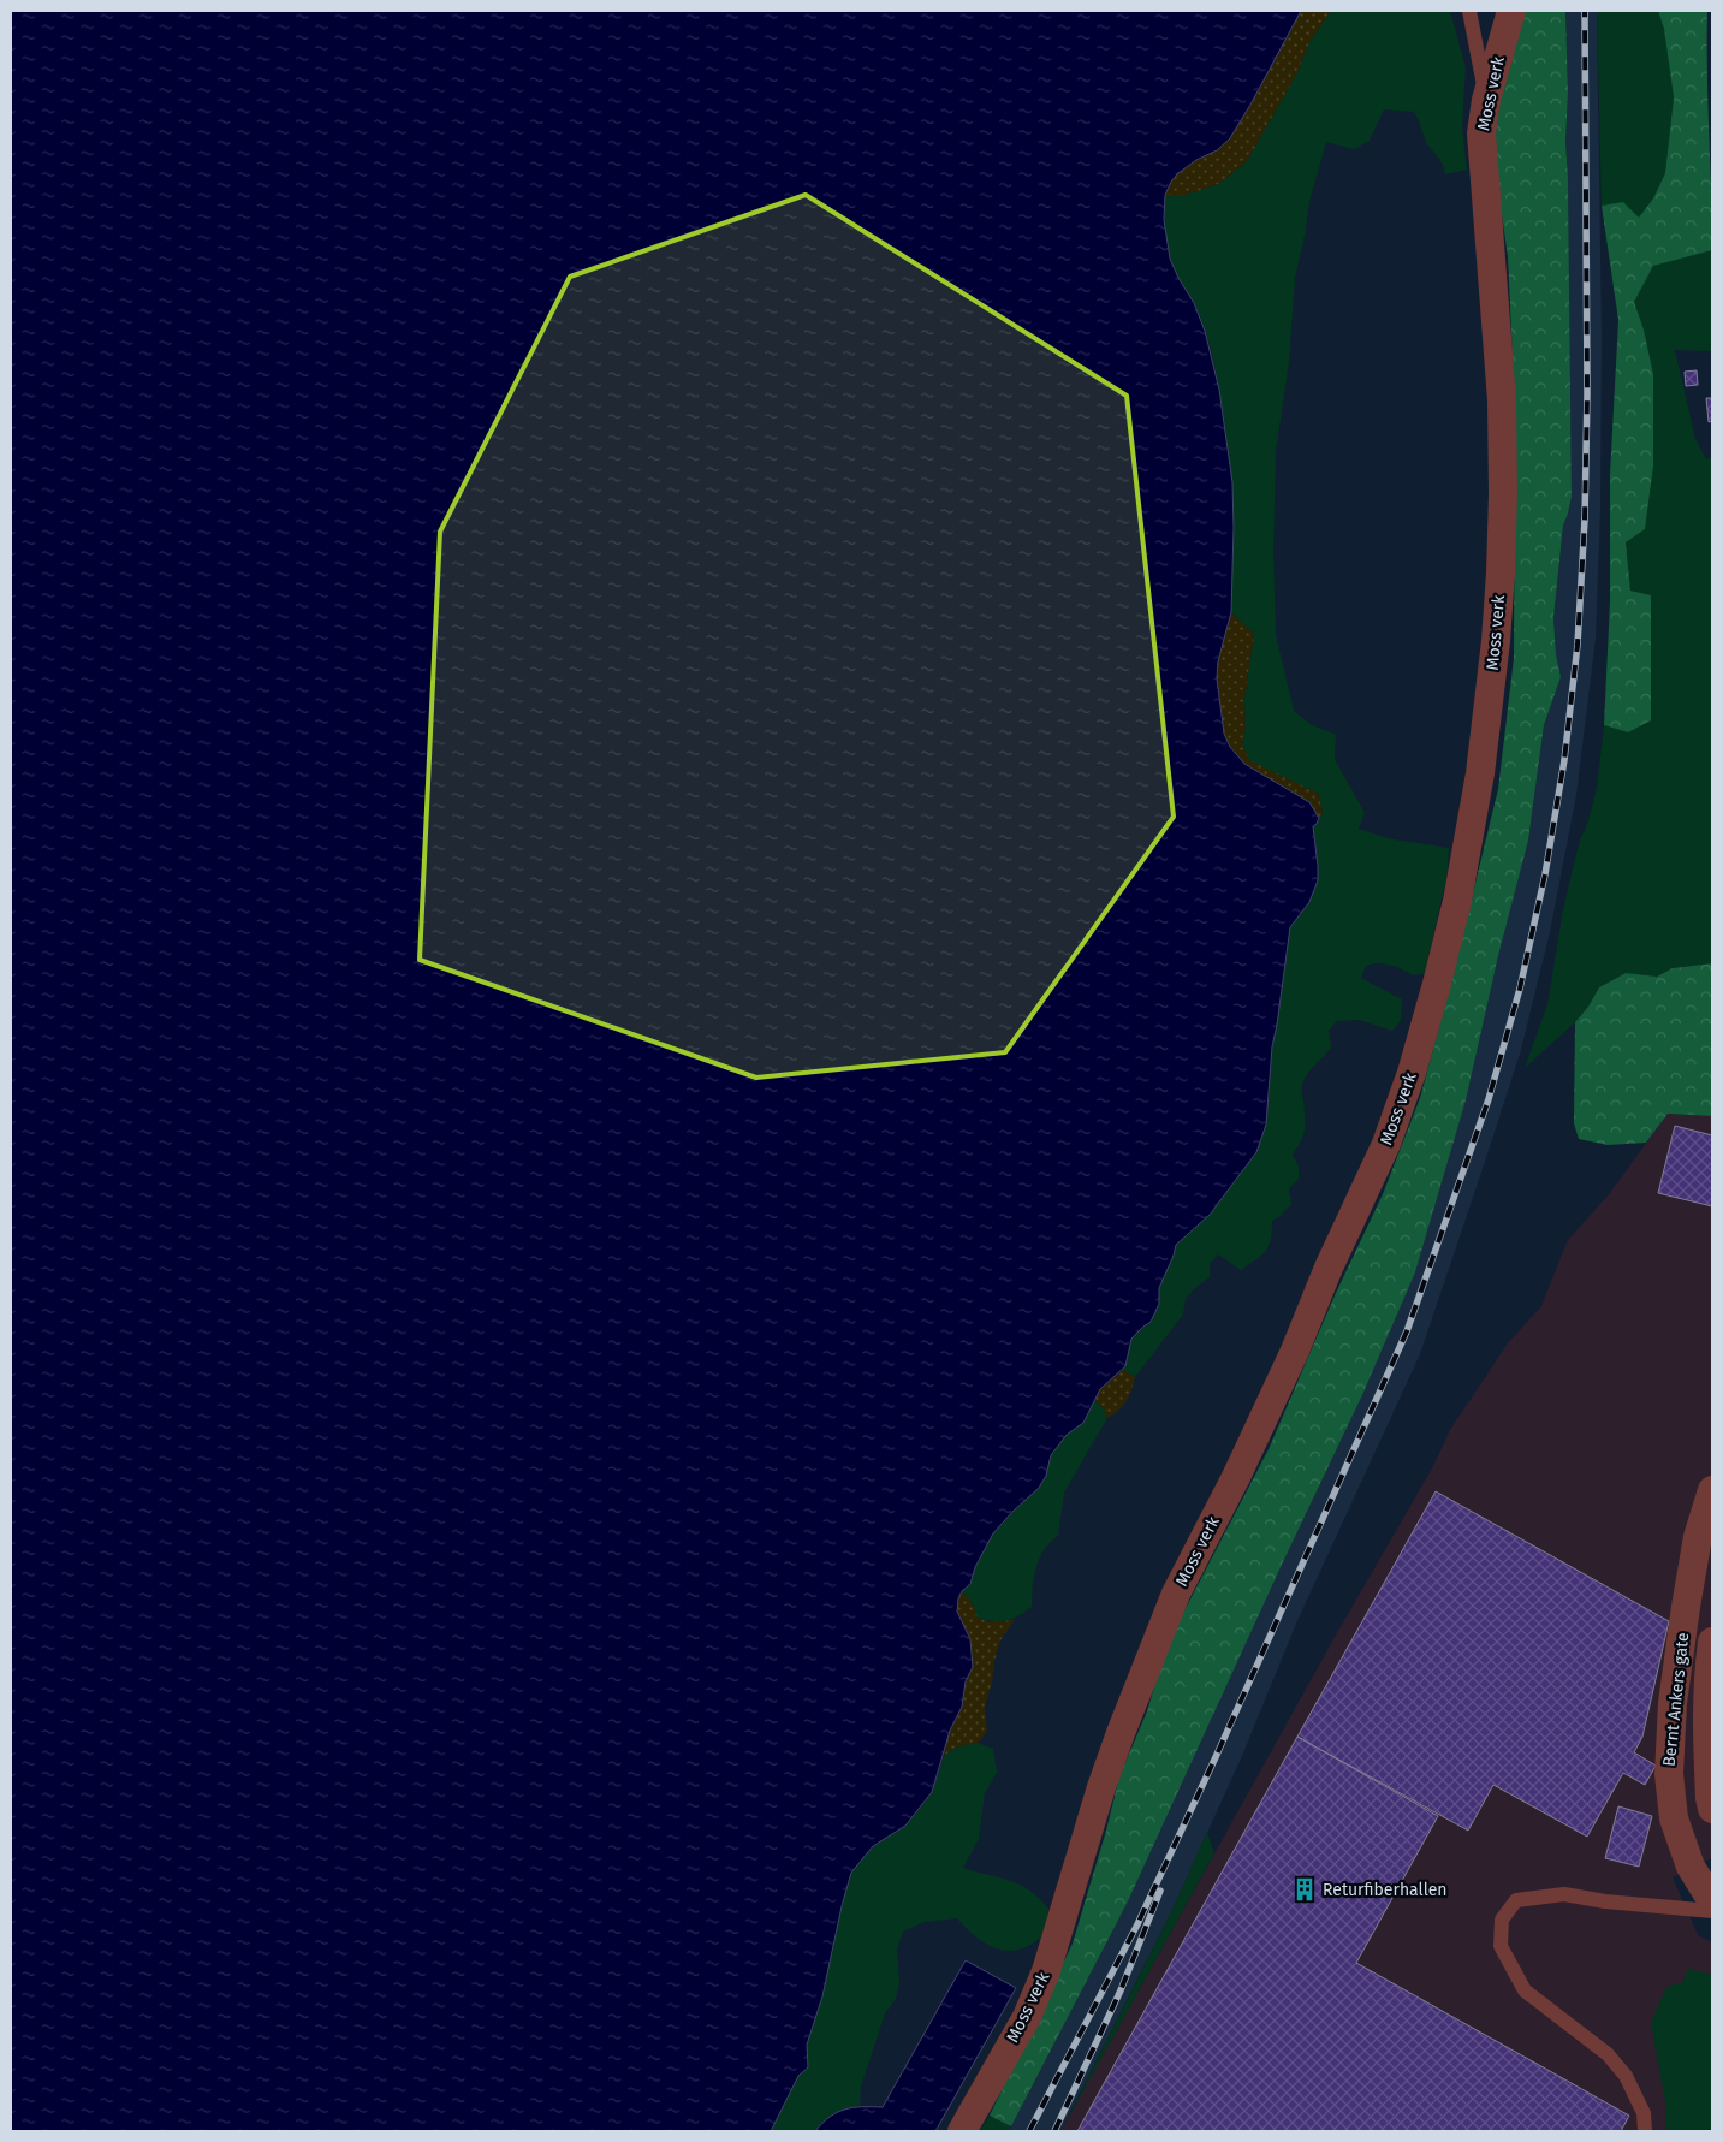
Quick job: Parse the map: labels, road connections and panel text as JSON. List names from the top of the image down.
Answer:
{
  "streets": {
    "street": ["Moss verk", "Bernt Ankers gate"]
  },
  "places": {
    "building": ["Returfiberhallen"]
  }
}
